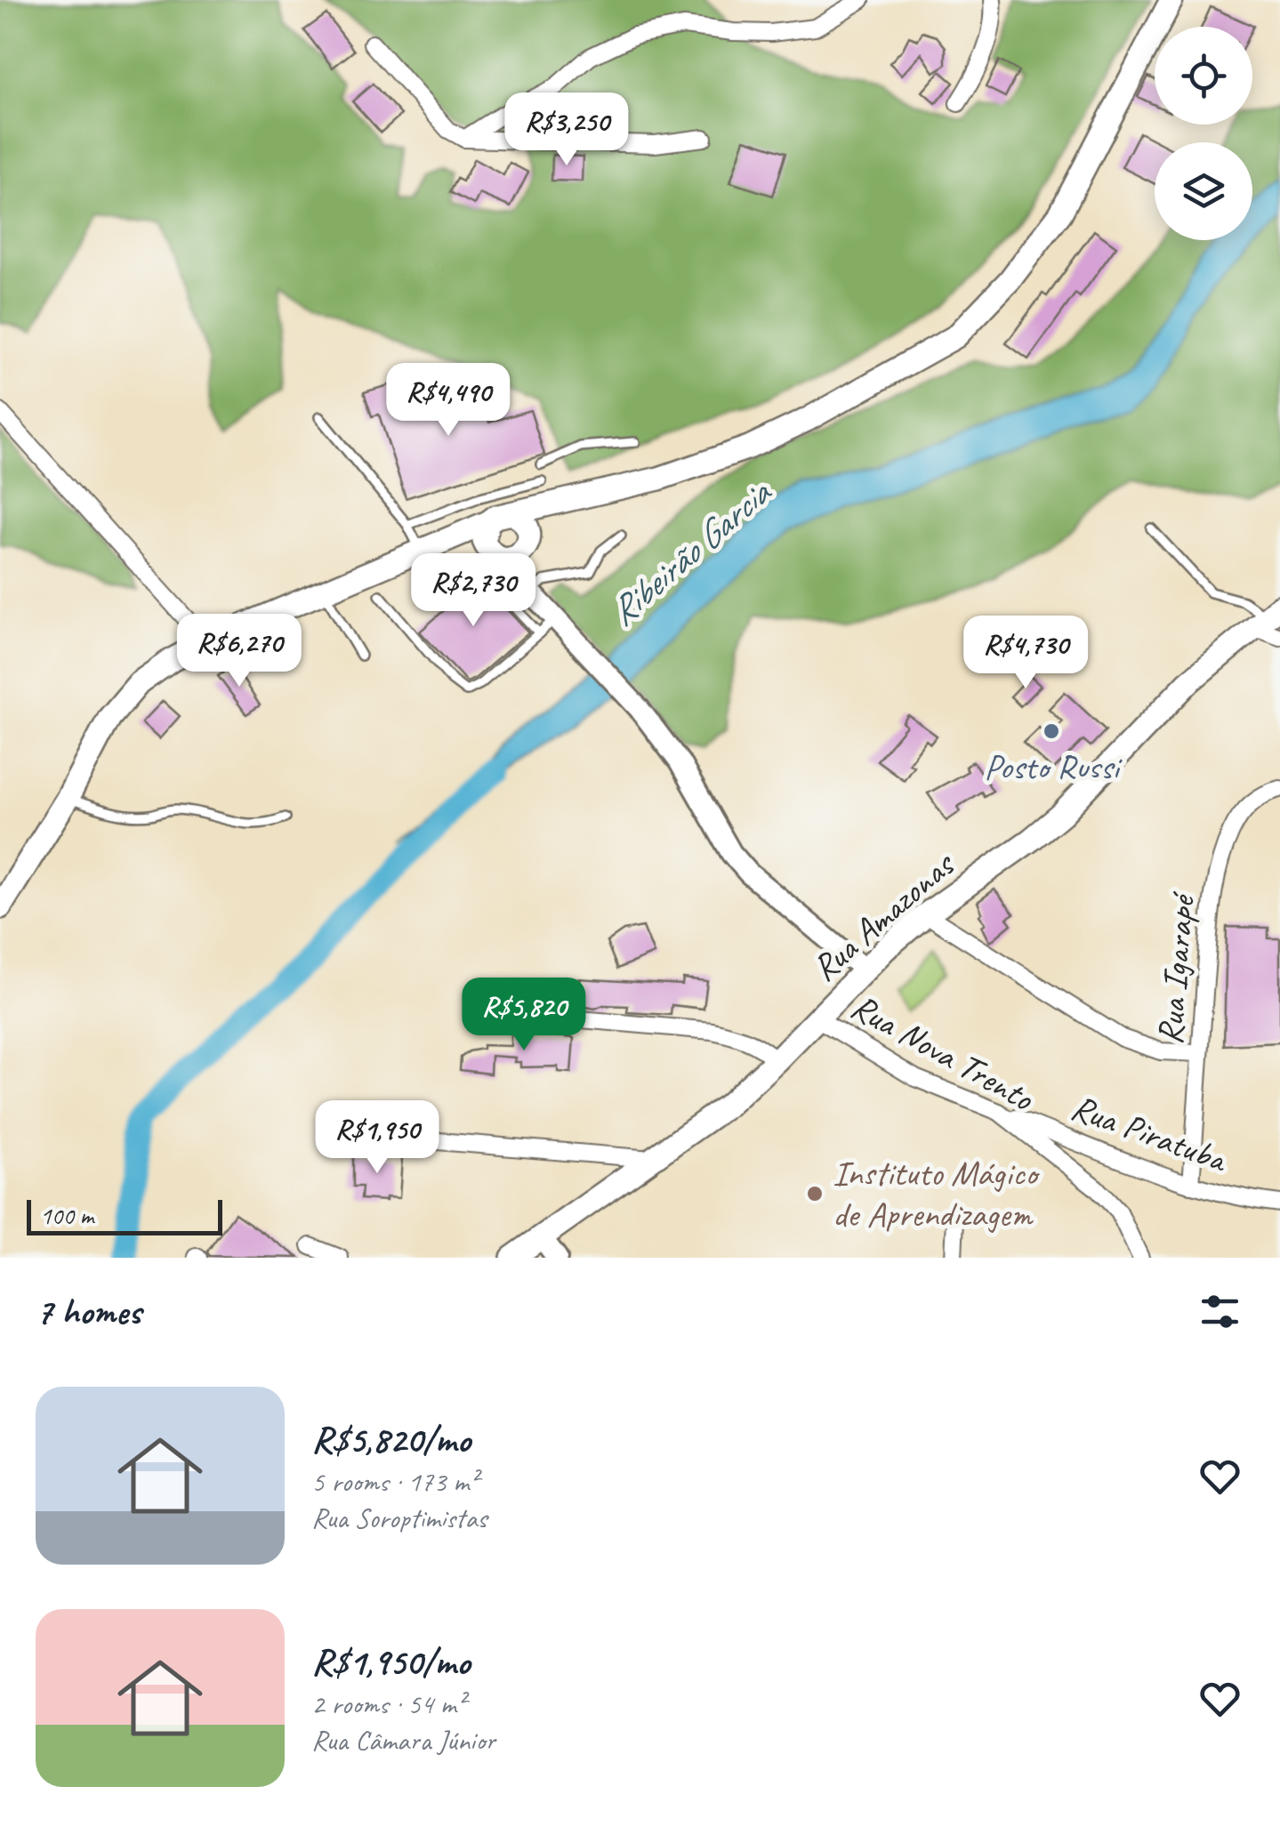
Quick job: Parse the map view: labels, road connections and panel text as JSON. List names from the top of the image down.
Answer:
{
  "streets": {
    "main road": ["Rua Amazonas"],
    "street": ["Rua Igarapé", "Rua Nova Trento", "Rua Piratuba"]
  },
  "crossings": [
    ["Rua Amazonas", "Rua Nova Trento"],
    ["Rua Igarapé", "Rua Piratuba"],
    ["Rua Nova Trento", "Rua Piratuba"]
  ],
  "water": ["Ribeirão Garcia"],
  "places": ["Posto Russi", "Instituto Mágico de Aprendizagem"],
  "scale_bar": "100 m",
  "page": {
    "price": [
      "R$3,250",
      "R$4,490",
      "R$2,730",
      "R$6,270",
      "R$4,730",
      "R$5,820",
      "R$1,950"
    ],
    "scale": "100 m",
    "heading": "7 homes",
    "list": [
      {
        "name": "R$5,820/mo",
        "note": "5 rooms · 173 m² · Rua Soroptimistas"
      },
      {
        "name": "R$1,950/mo",
        "note": "2 rooms · 54 m² · Rua Câmara Júnior"
      }
    ]
  }
}
